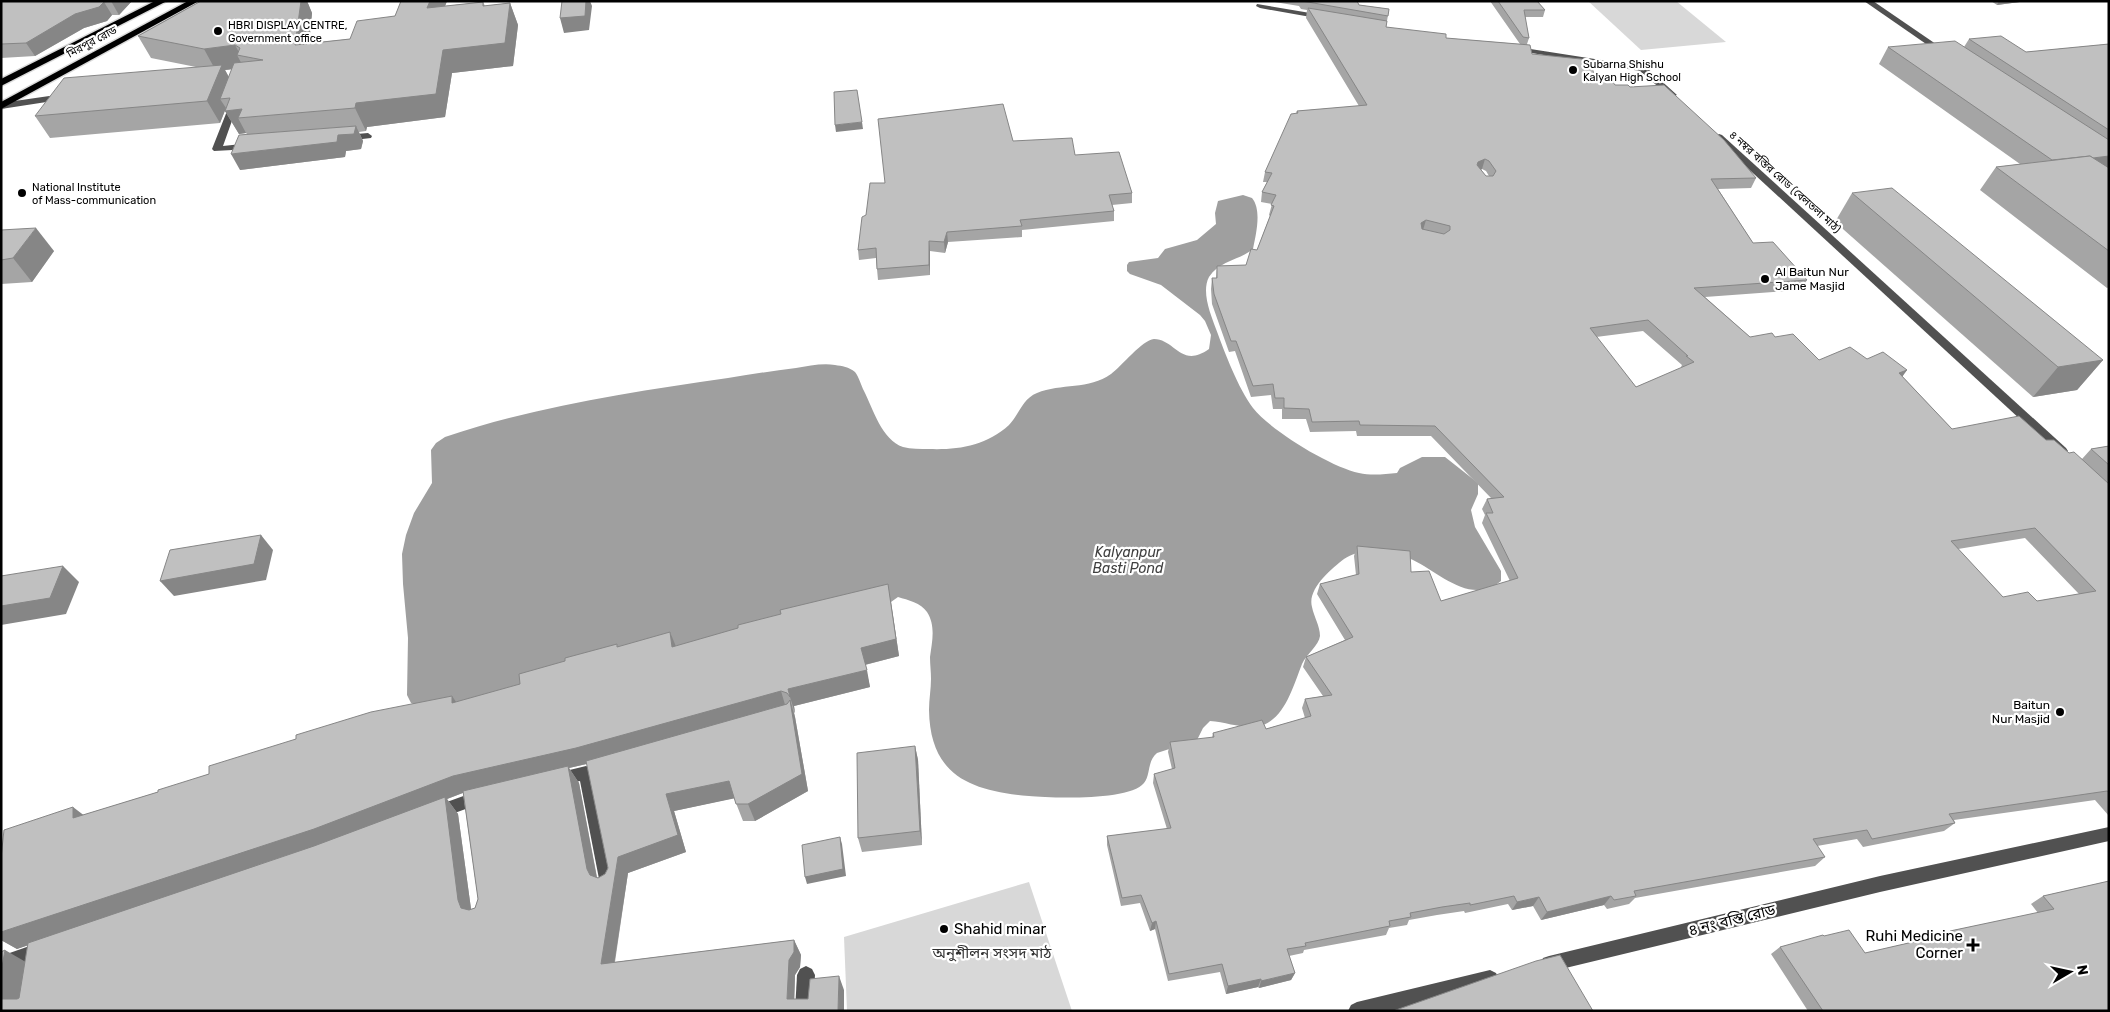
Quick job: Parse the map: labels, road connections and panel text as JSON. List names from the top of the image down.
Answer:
{
  "streets": {
    "highway": ["মিরপুর রোড"],
    "street": ["৪ নম্বর বস্তির রোড (বেলতলা মাঠ)", "৪ নং বস্তি রোড"]
  },
  "water": ["Kalyanpur Basti Pond"],
  "parks": ["অনুশীলন সংসদ মাঠ"],
  "places": {
    "other": [
      "HBRI DISPLAY CENTRE, Government office",
      "Subarna Shishu Kalyan High School",
      "National Institute of Mass-communication",
      "Al Baitun Nur Jame Masjid",
      "Baitun Nur Masjid",
      "Shahid minar"
    ],
    "health": ["Ruhi Medicine Corner"]
  },
  "north": "right"
}
